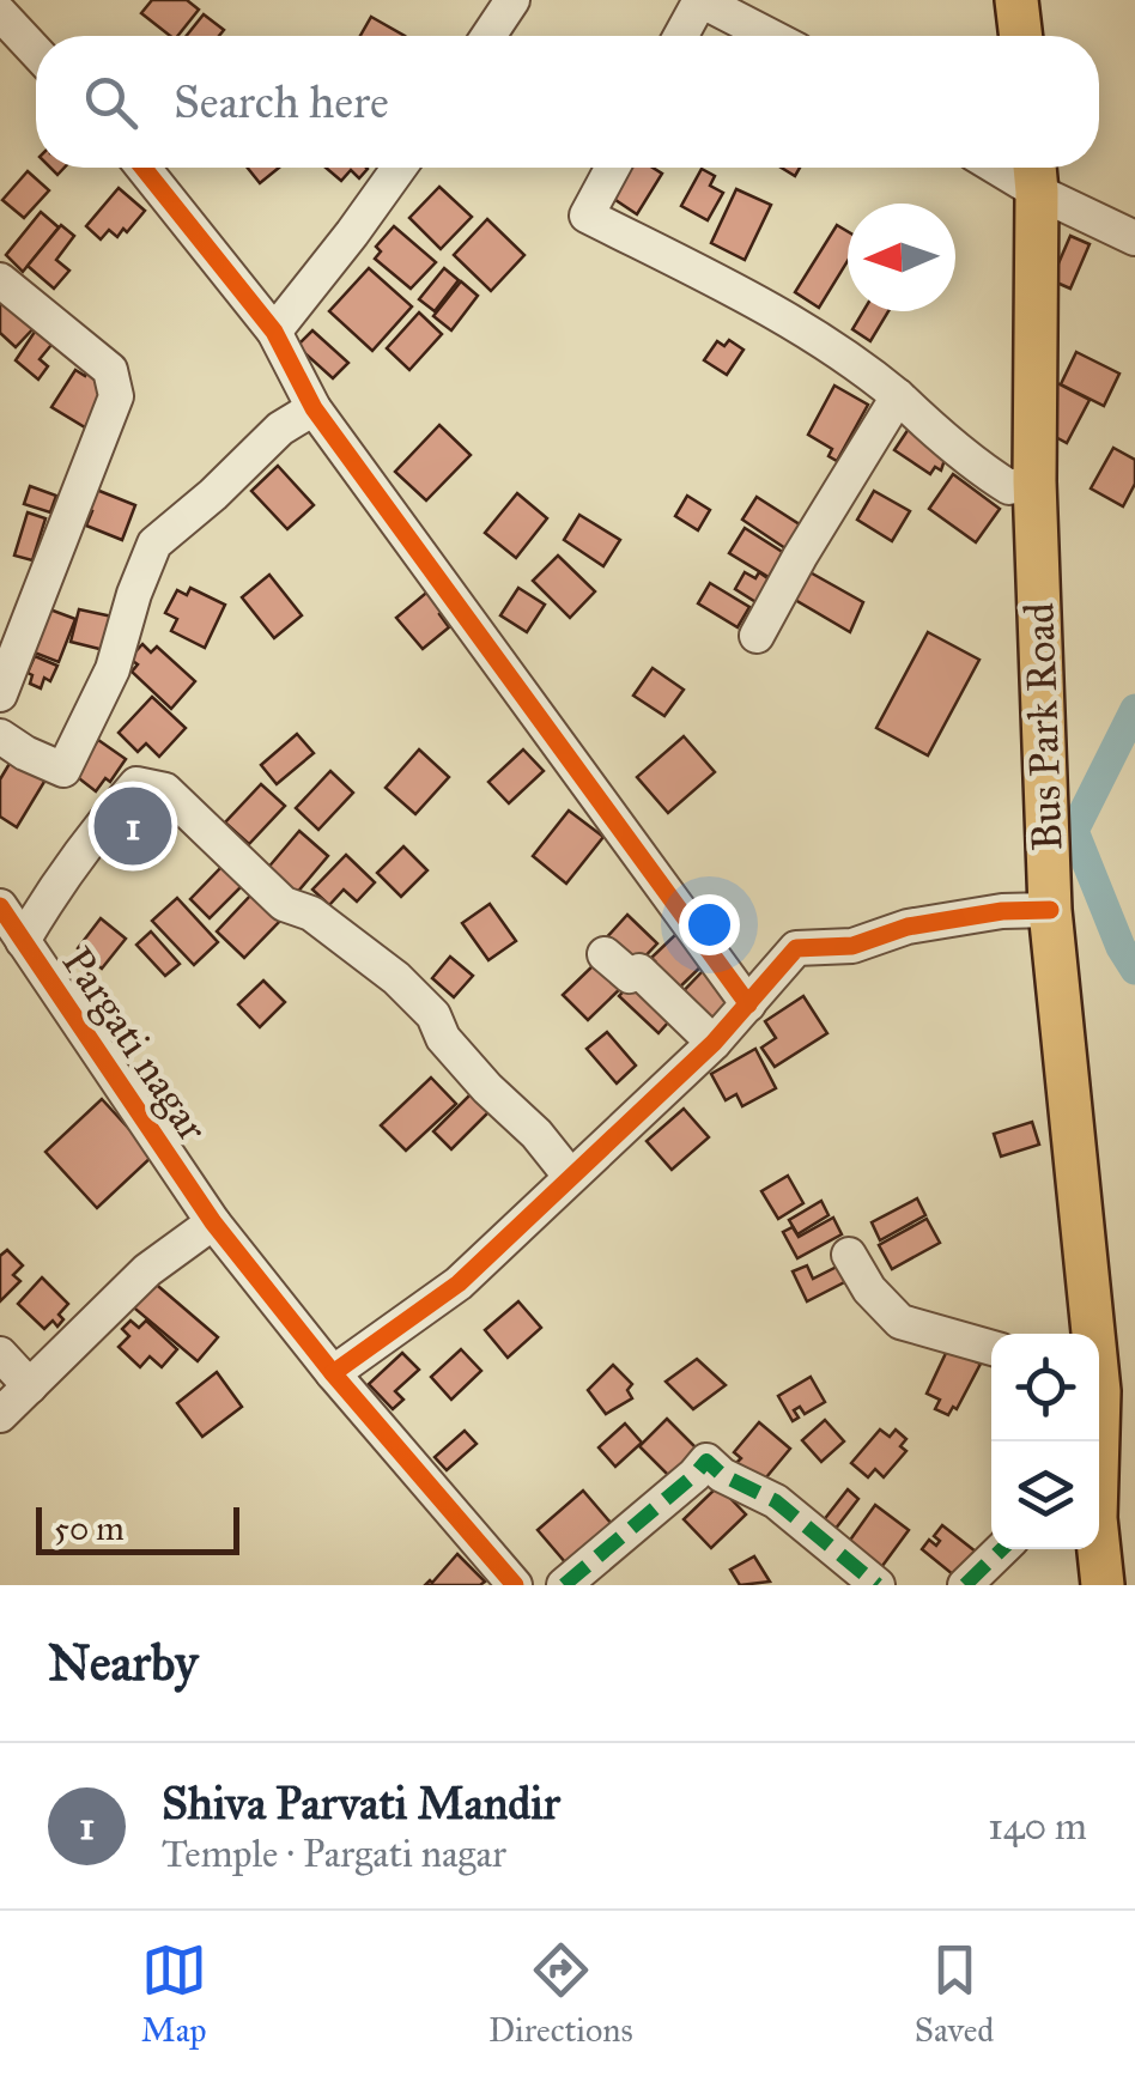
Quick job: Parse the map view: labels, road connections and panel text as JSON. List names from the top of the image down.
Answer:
{
  "streets": {
    "main road": ["Bus Park Road"],
    "street": ["Pargati nagar"]
  },
  "scale_bar": "50 m",
  "north": "left",
  "page": {
    "search": "Search here",
    "pins": "1",
    "scale": "50 m",
    "heading": "Nearby",
    "list": [
      {
        "mark": "1",
        "name": "Shiva Parvati Mandir",
        "note": "Temple · Pargati nagar",
        "value": "140 m"
      }
    ],
    "nav": ["Map", "Directions", "Saved"]
  }
}
